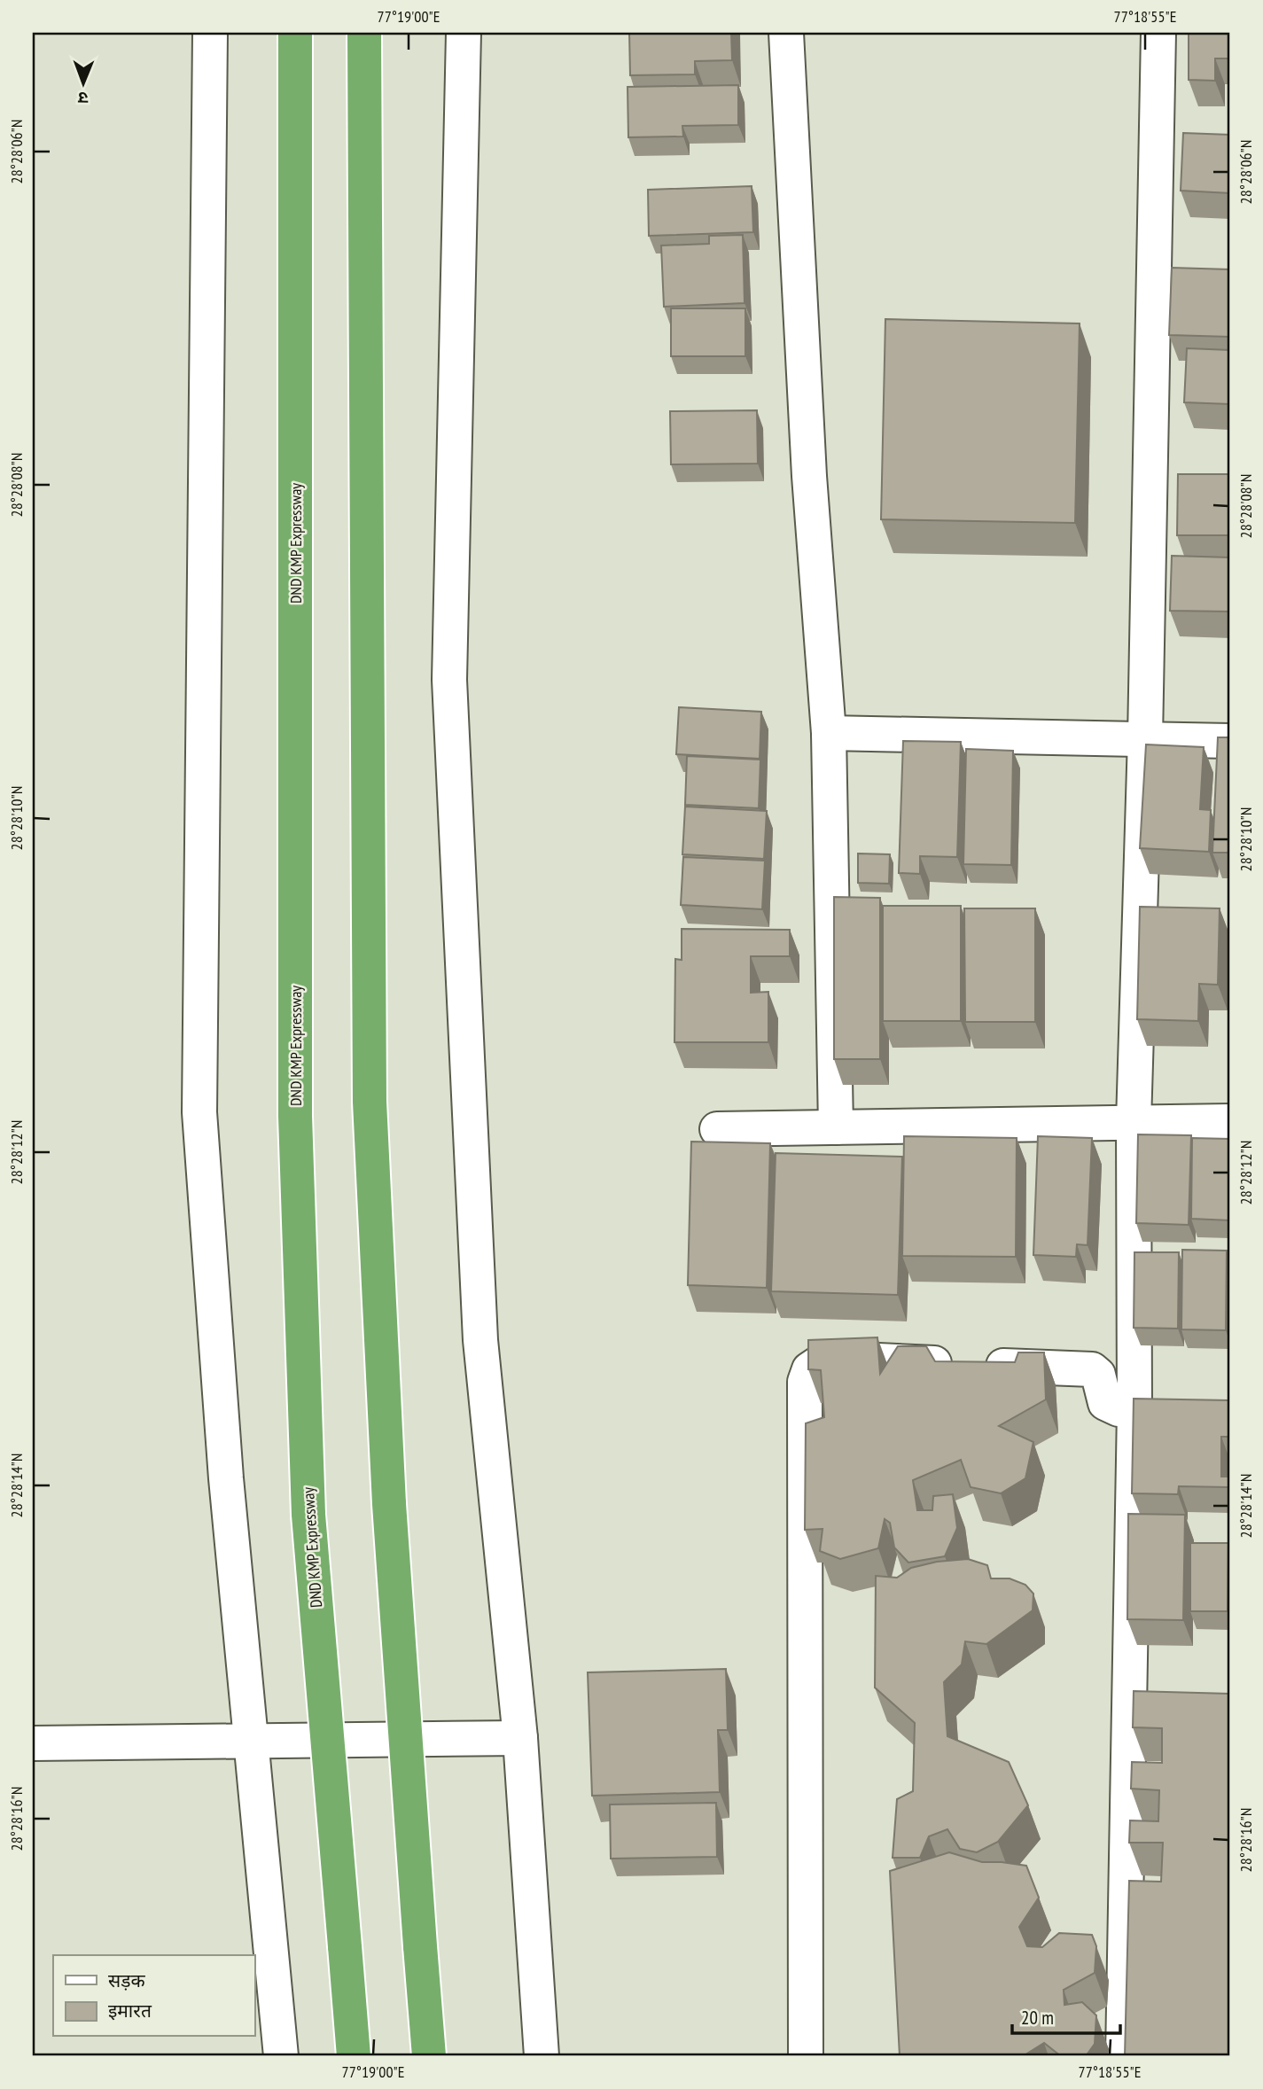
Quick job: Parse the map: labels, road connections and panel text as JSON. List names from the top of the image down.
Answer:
{
  "streets": {
    "highway": ["DND KMP Expressway"]
  },
  "legend": ["सड़क", "इमारत"],
  "scale_bar": "20 m",
  "north": "bottom",
  "coordinates": [
    "77°19'00\"E",
    "77°18'55\"E",
    "28°28'06\"N",
    "28°28'08\"N",
    "28°28'10\"N",
    "28°28'12\"N",
    "28°28'14\"N",
    "28°28'16\"N"
  ]
}
